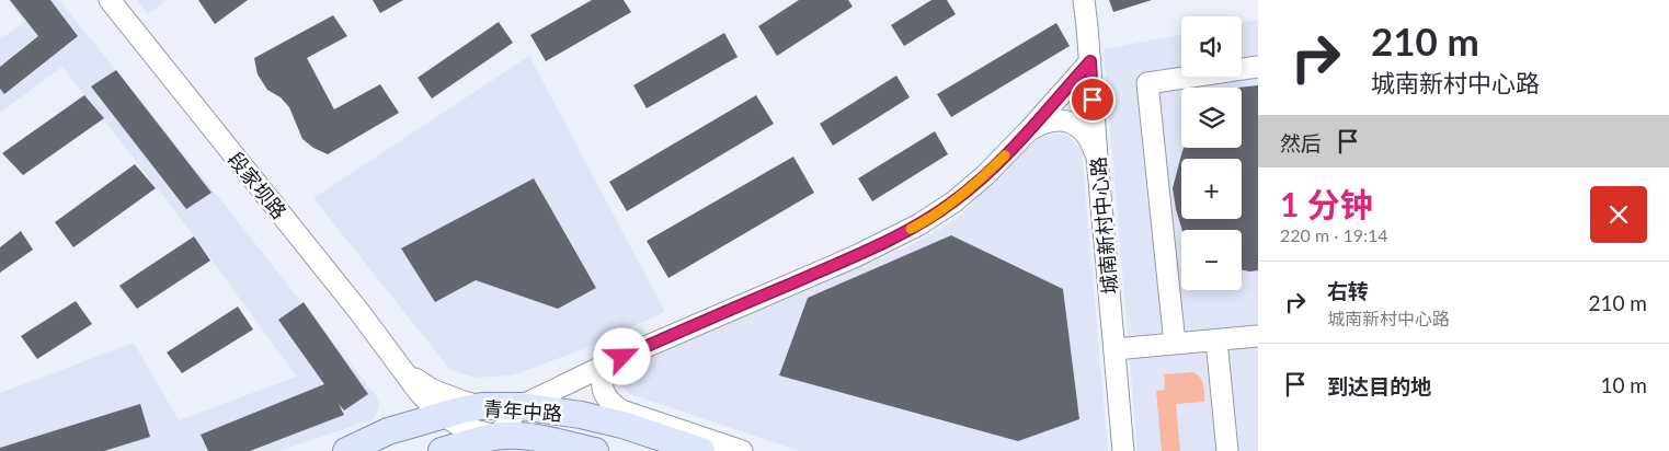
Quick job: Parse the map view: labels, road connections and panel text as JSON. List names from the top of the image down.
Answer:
{
  "streets": {
    "main road": ["青年中路"],
    "street": ["段家坝路", "城南新村中心路"]
  },
  "crossings": [
    ["段家坝路", "青年中路"]
  ],
  "page": {
    "turn": ["210 m", "城南新村中心路"],
    "map_buttons": ["+", "−"],
    "then": "然后",
    "heading": ["1 分钟", "220 m · 19:14"],
    "list": [
      {
        "name": "右转",
        "note": "城南新村中心路",
        "value": "210 m"
      },
      {
        "name": "到达目的地",
        "value": "10 m"
      }
    ]
  }
}
